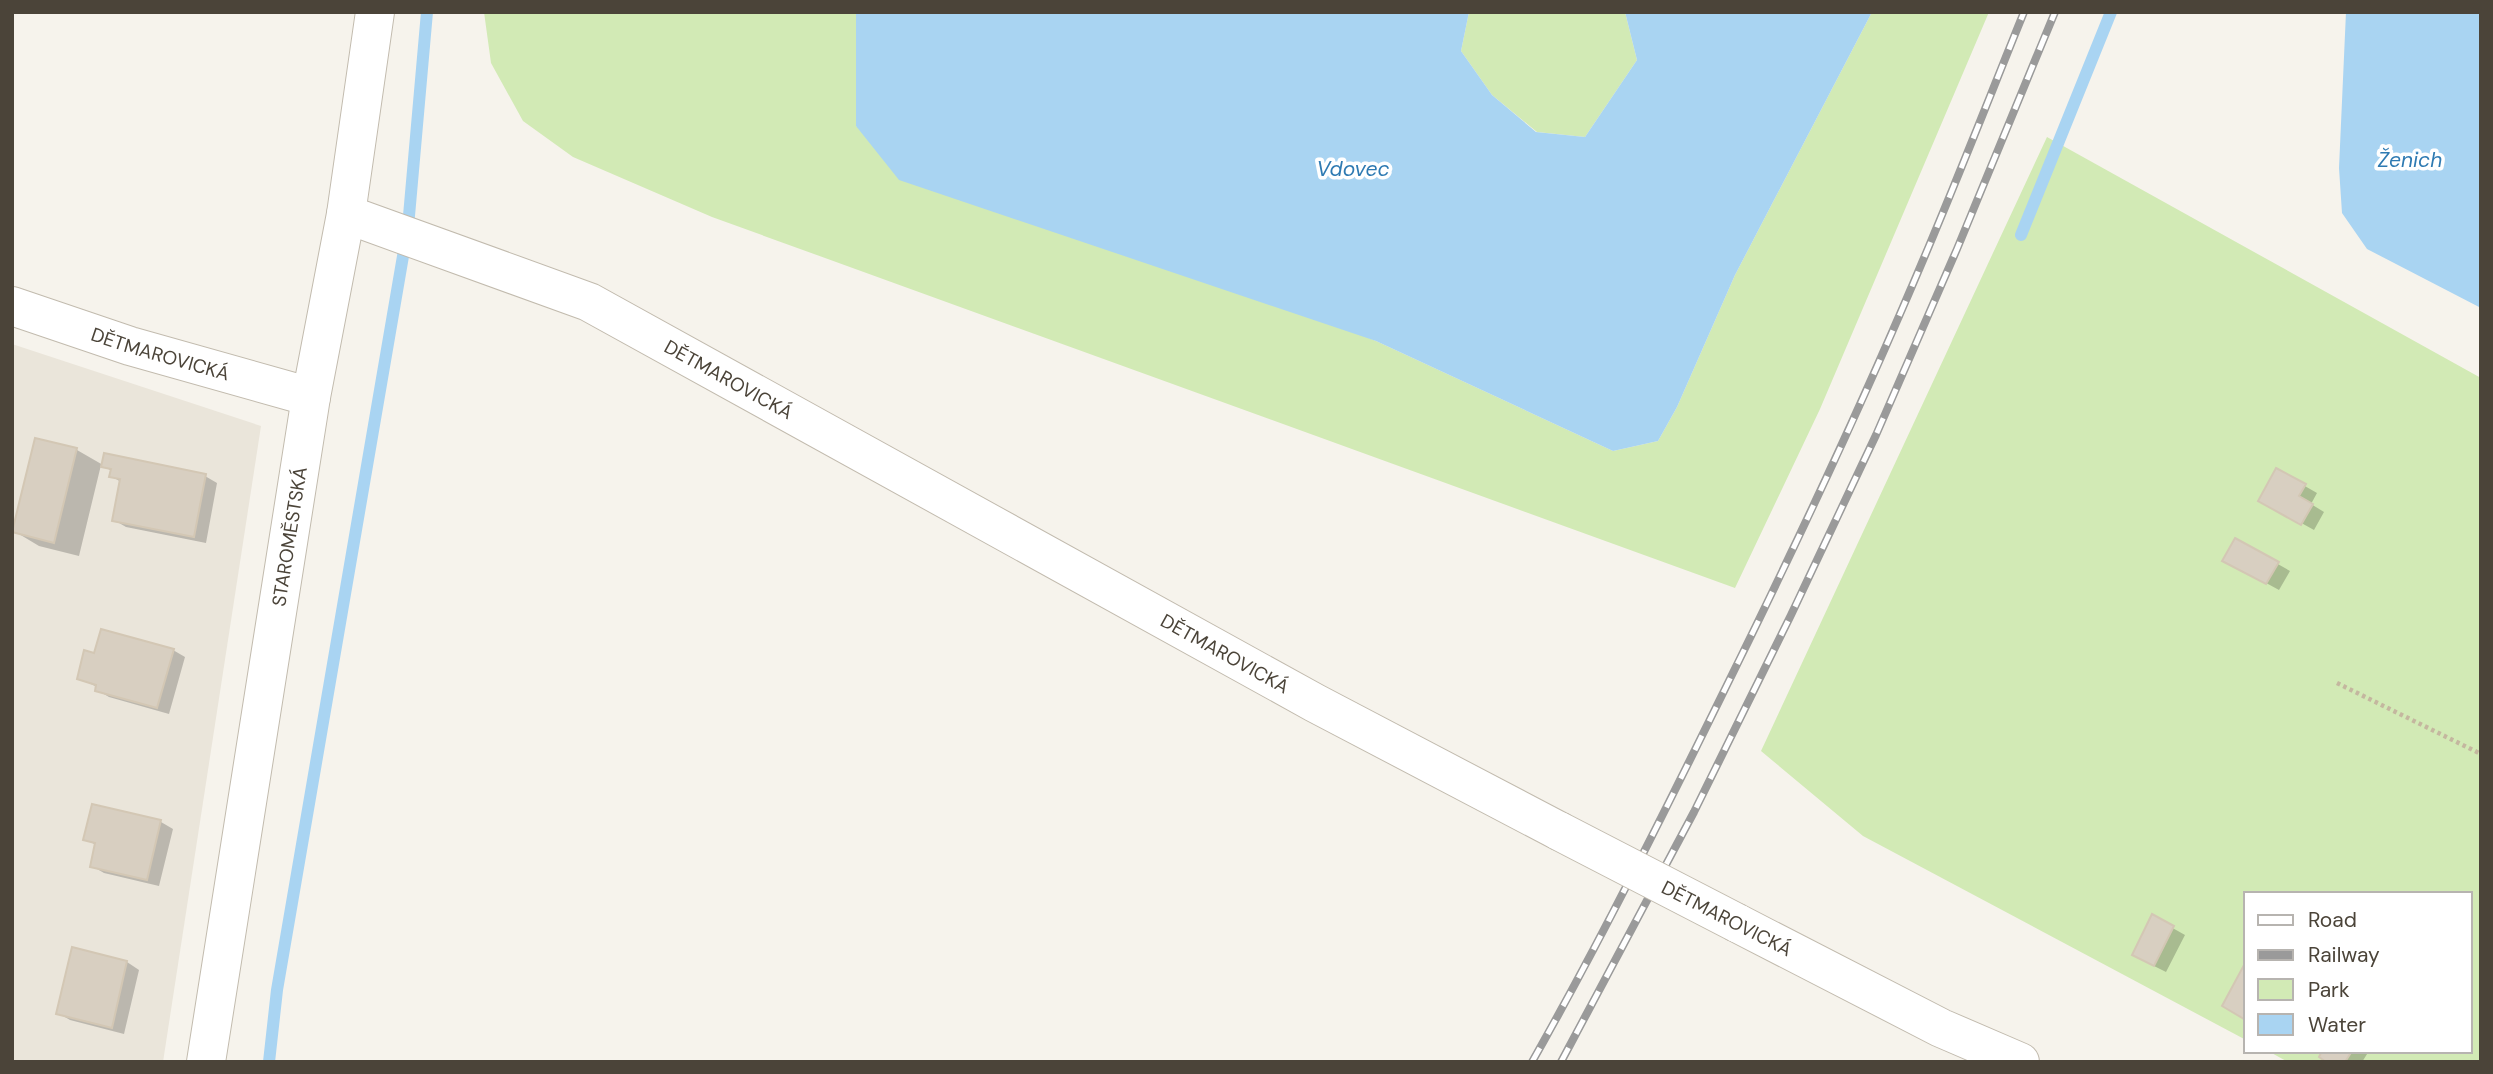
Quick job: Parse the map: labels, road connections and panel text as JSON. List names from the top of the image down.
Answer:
{
  "streets": {
    "street": ["DĚTMAROVICKÁ", "STAROMĚSTSKÁ"]
  },
  "crossings": [
    ["DĚTMAROVICKÁ", "STAROMĚSTSKÁ"]
  ],
  "water": ["Ženich", "Vdovec"],
  "legend": [
    "Road",
    "Railway",
    "Park",
    "Water"
  ]
}
